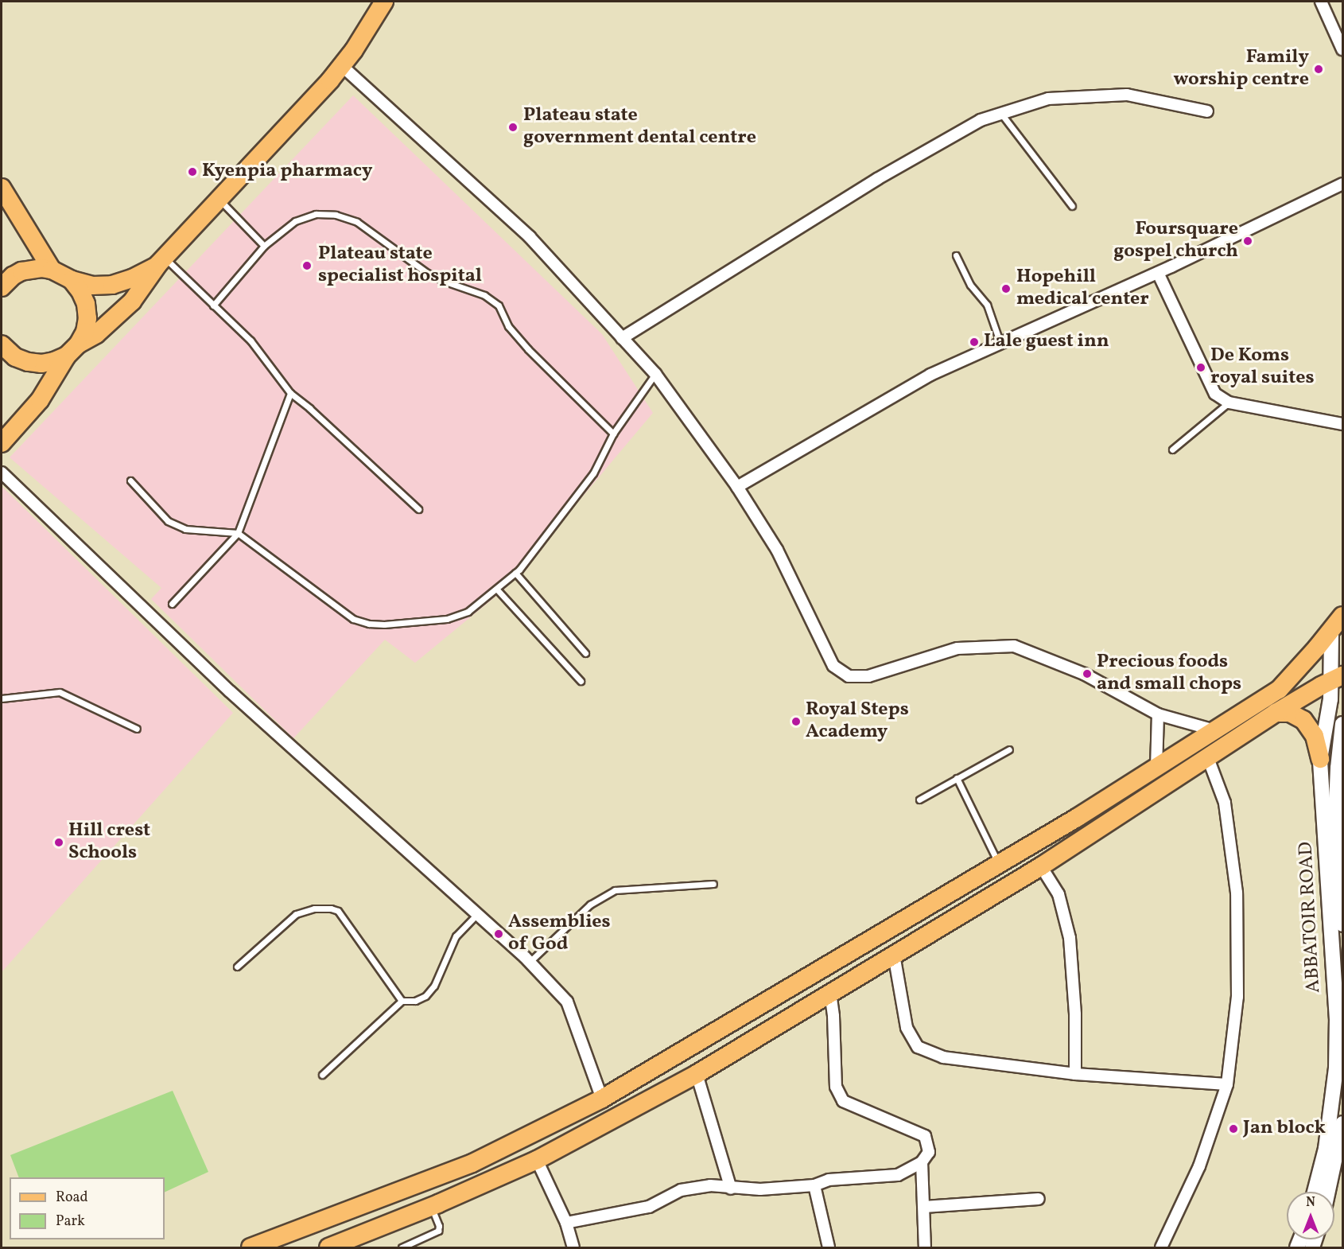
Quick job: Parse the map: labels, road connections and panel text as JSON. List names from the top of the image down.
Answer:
{
  "streets": {
    "street": ["ABBATOIR ROAD"]
  },
  "places": [
    "Family worship centre",
    "Plateau state government dental centre",
    "Kyenpia pharmacy",
    "Foursquare gospel church",
    "Plateau state specialist hospital",
    "Hopehill medical center",
    "Lale guest inn",
    "De Koms royal suites",
    "Precious foods and small chops",
    "Royal Steps Academy",
    "Hill crest Schools",
    "Assemblies of God",
    "Jan block"
  ],
  "legend": ["Road", "Park"],
  "north": "top"
}
